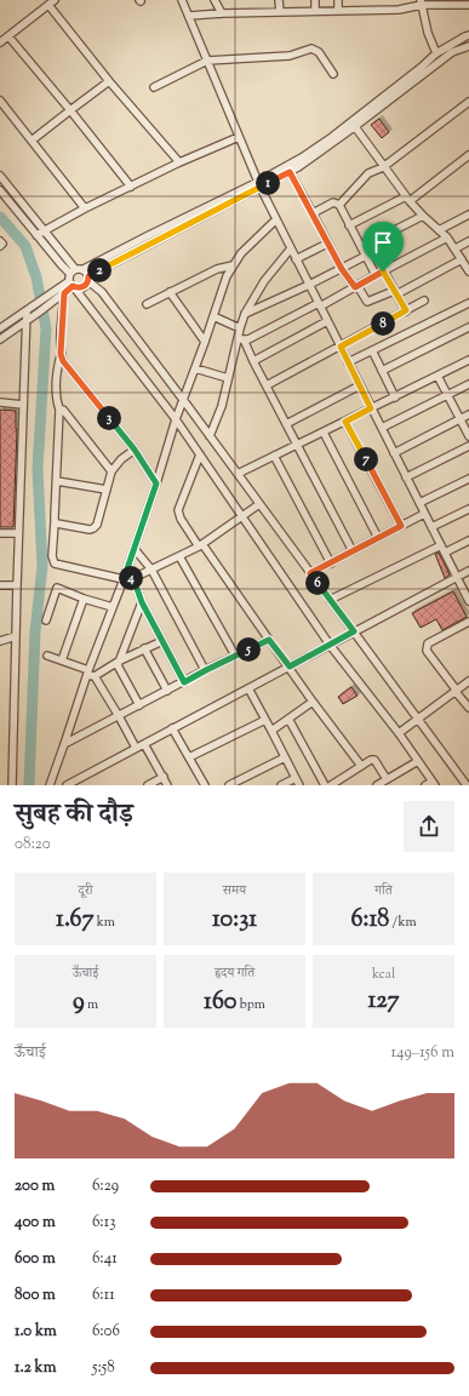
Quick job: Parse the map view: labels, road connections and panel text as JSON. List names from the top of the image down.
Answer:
{
  "page": {
    "pins": [
      "1",
      "2",
      "8",
      "3",
      "7",
      "4",
      "6",
      "5"
    ],
    "heading": ["सुबह की दौड़", "08:20"],
    "stats": [
      ["दूरी", "1.67 km"],
      ["समय", "10:31"],
      ["गति", "6:18 /km"],
      ["ऊँचाई", "9 m"],
      ["हृदय गति", "160 bpm"],
      ["kcal", "127"]
    ],
    "chart": ["ऊँचाई", "149–156 m"],
    "list": [
      {
        "name": "200 m",
        "note": "6:29"
      },
      {
        "name": "400 m",
        "note": "6:13"
      },
      {
        "name": "600 m",
        "note": "6:41"
      },
      {
        "name": "800 m",
        "note": "6:11"
      },
      {
        "name": "1.0 km",
        "note": "6:06"
      },
      {
        "name": "1.2 km",
        "note": "5:58"
      }
    ]
  }
}
